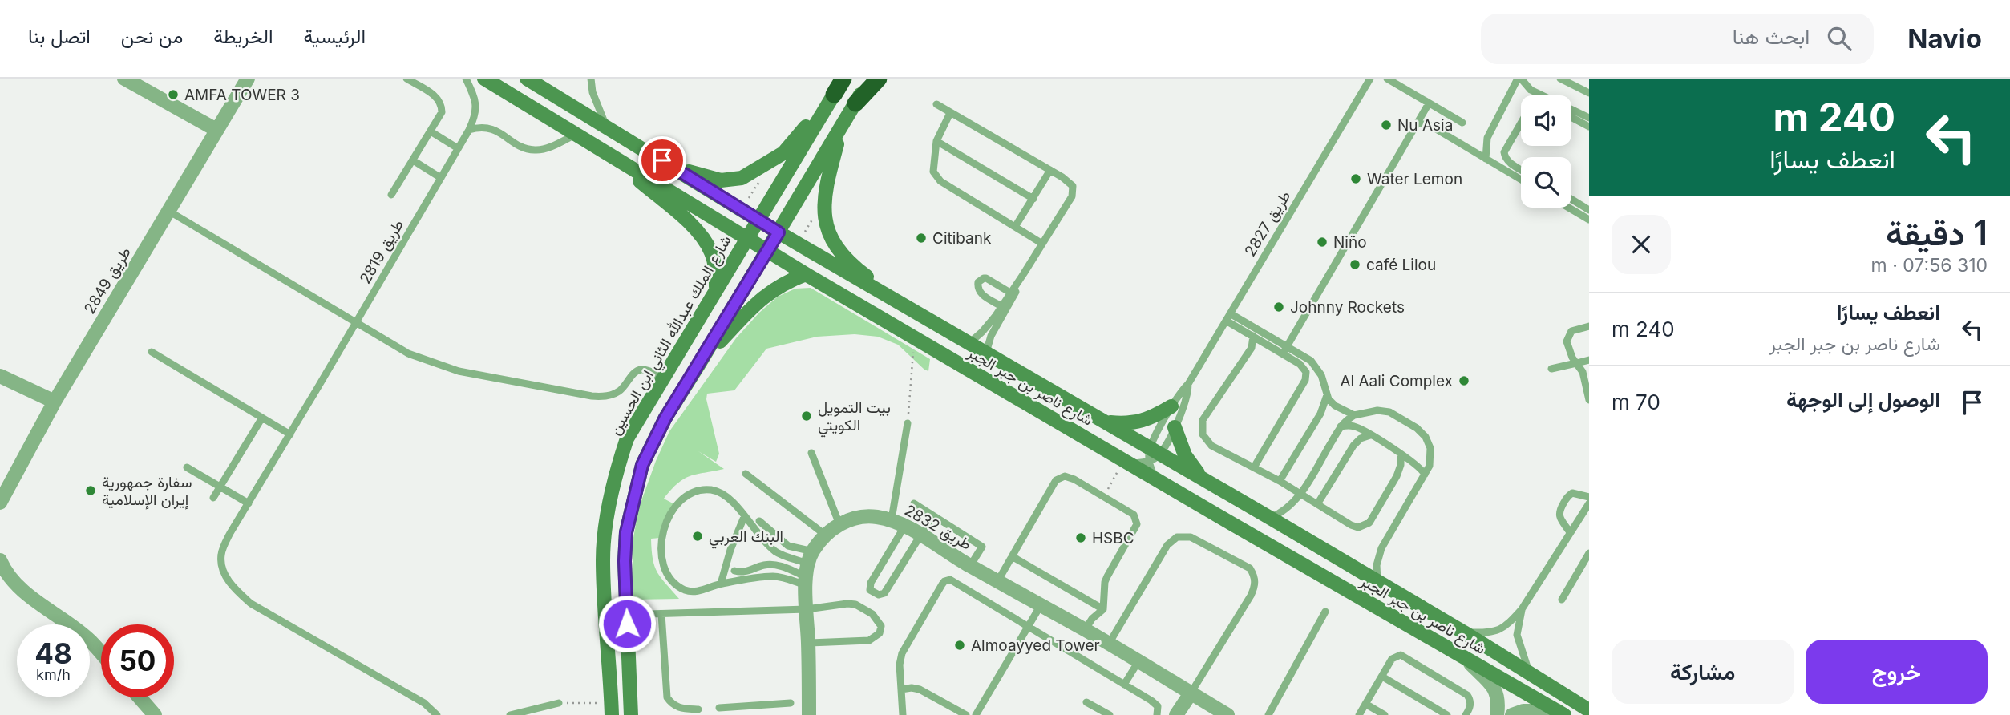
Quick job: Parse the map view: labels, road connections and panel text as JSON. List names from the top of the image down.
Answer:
{
  "streets": {
    "main road": ["شارع الملك عبدالله الثاني ابن الحسين", "شارع ناصر بن جبر الجبر"],
    "street": ["طريق 2849", "طريق 2832"],
    "lane": ["طريق 2827", "طريق 2819"]
  },
  "crossings": [
    ["طريق 2827", "شارع ناصر بن جبر الجبر"],
    ["شارع الملك عبدالله الثاني ابن الحسين", "شارع ناصر بن جبر الجبر"]
  ],
  "places": [
    "AMFA TOWER 3",
    "Nu Asia",
    "Water Lemon",
    "Citibank",
    "Niño",
    "café Lilou",
    "Johnny Rockets",
    "Al Aali Complex",
    "بيت التمويل الكويتي",
    "سفارة جمهورية إيران الإسلامية",
    "البنك العربي",
    "HSBC",
    "Almoayyed Tower"
  ],
  "page": {
    "header": "Navio",
    "search": "ابحث هنا",
    "nav": [
      "الرئيسية",
      "الخريطة",
      "من نحن",
      "اتصل بنا"
    ],
    "turn": ["240 m", "انعطف يسارًا"],
    "heading": ["1 دقيقة", "310 m · 07:56"],
    "list": [
      {
        "name": "انعطف يسارًا",
        "note": "شارع ناصر بن جبر الجبر",
        "value": "240 m"
      },
      {
        "name": "الوصول إلى الوجهة",
        "value": "70 m"
      }
    ],
    "speed": "48 km/h",
    "limit": "50",
    "buttons": ["خروج", "مشاركة"]
  }
}
